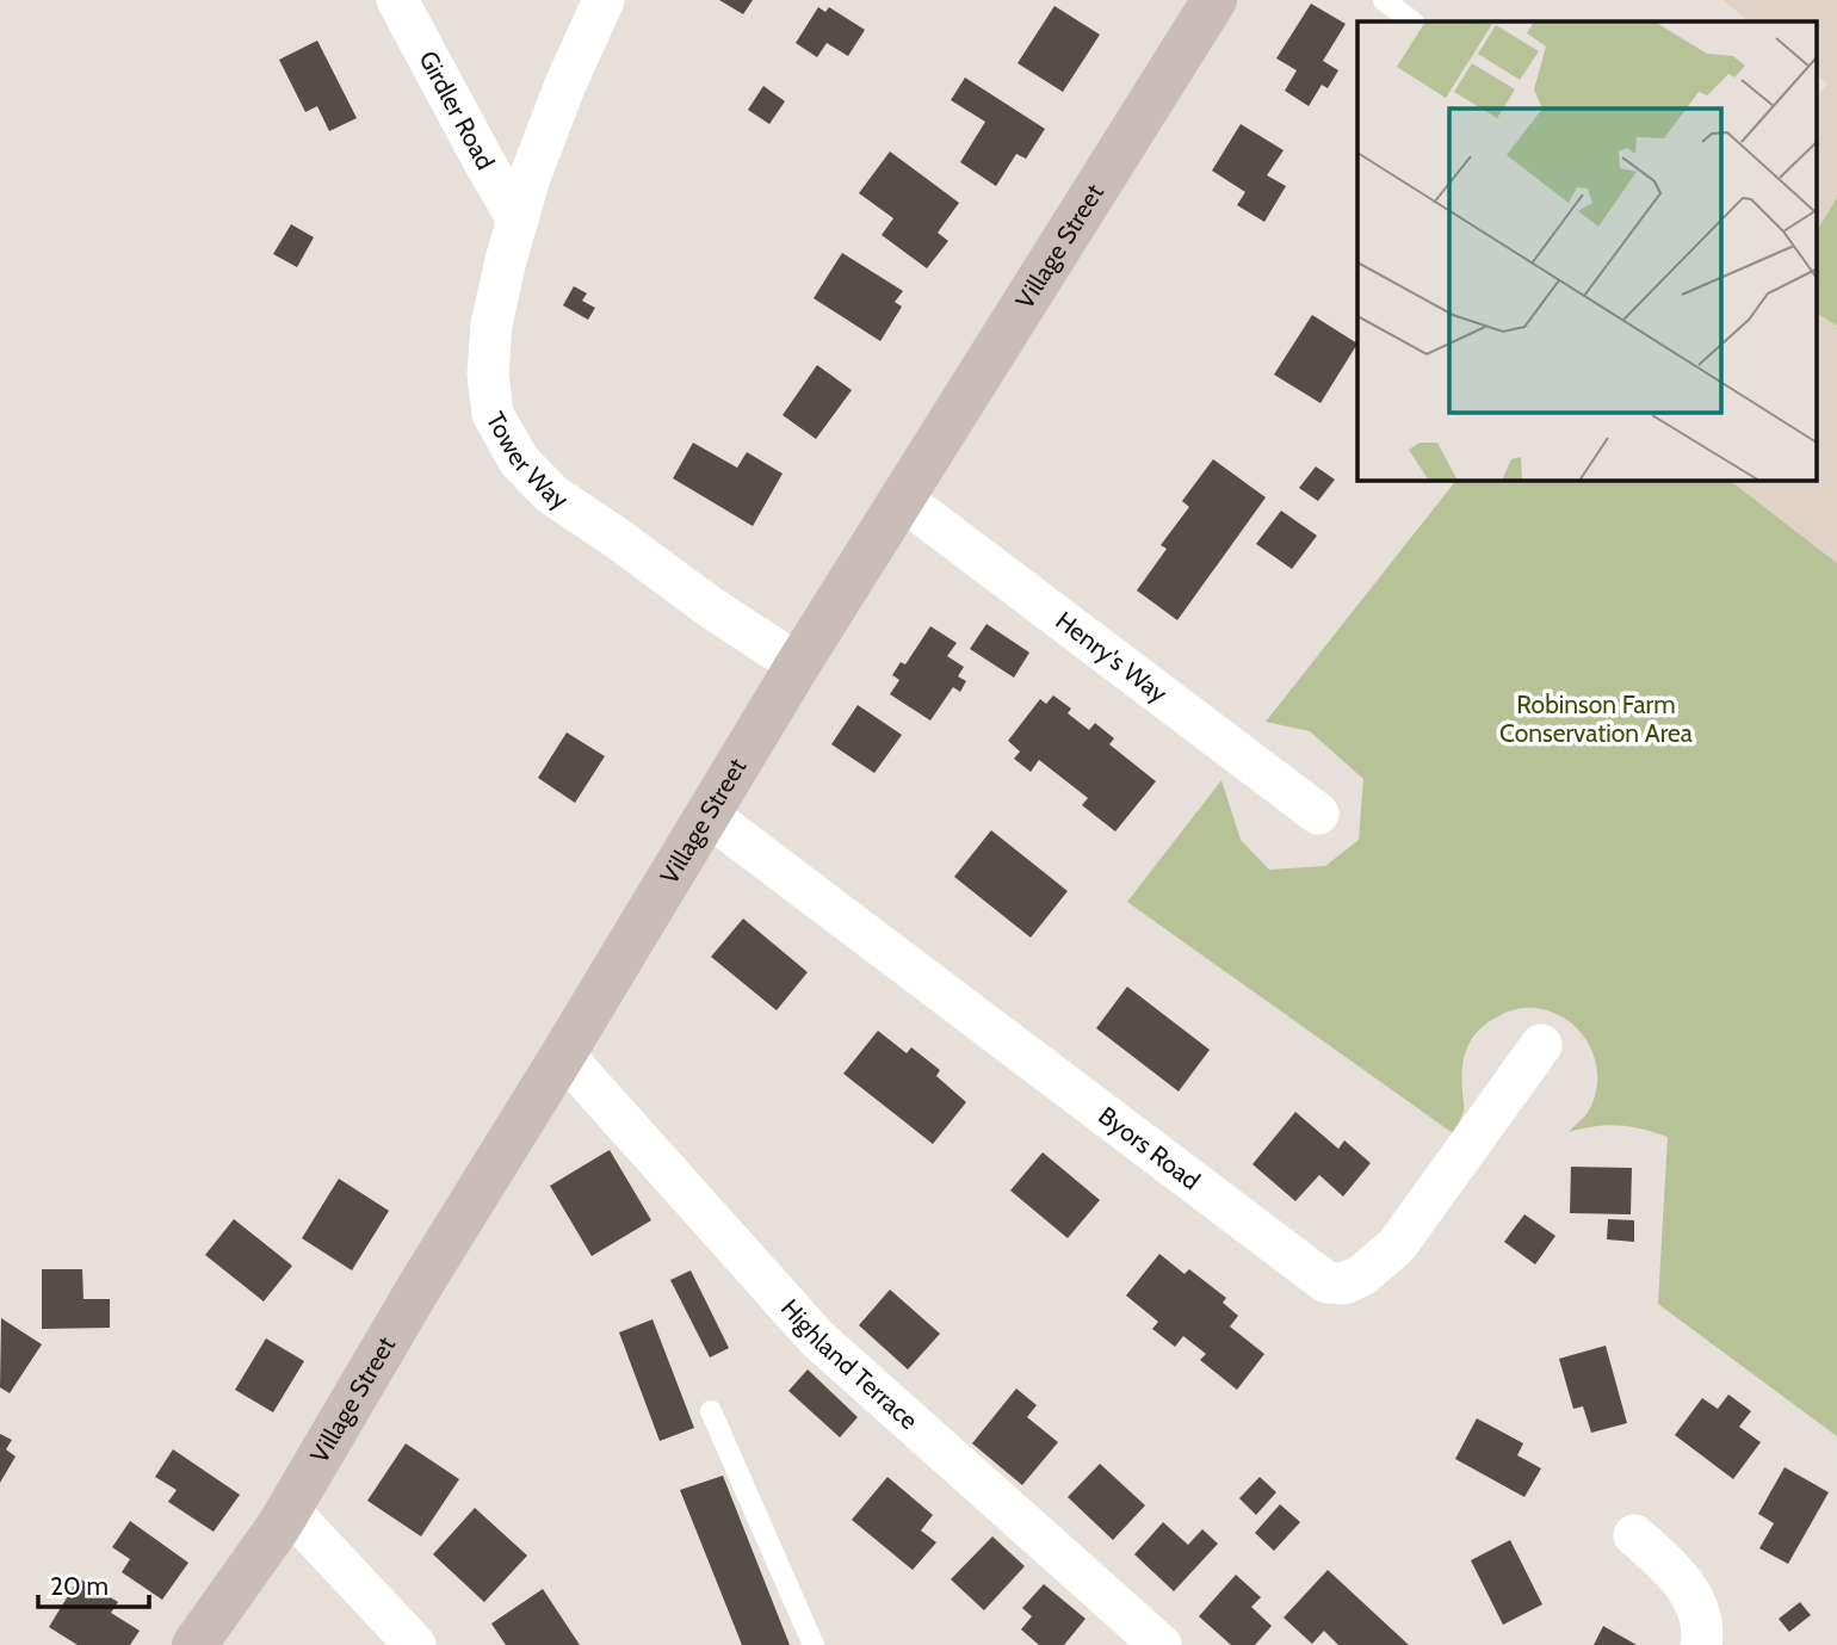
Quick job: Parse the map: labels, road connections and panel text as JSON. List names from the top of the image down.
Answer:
{
  "streets": {
    "main road": ["Village Street"],
    "street": [
      "Girdler Road",
      "Tower Way",
      "Henry's Way",
      "Byors Road",
      "Highland Terrace"
    ]
  },
  "crossings": [
    ["Girdler Road", "Tower Way"],
    ["Village Street", "Tower Way"],
    ["Village Street", "Henry's Way"],
    ["Village Street", "Byors Road"],
    ["Village Street", "Highland Terrace"]
  ],
  "parks": ["Robinson Farm Conservation Area"],
  "scale_bar": "20 m"
}
